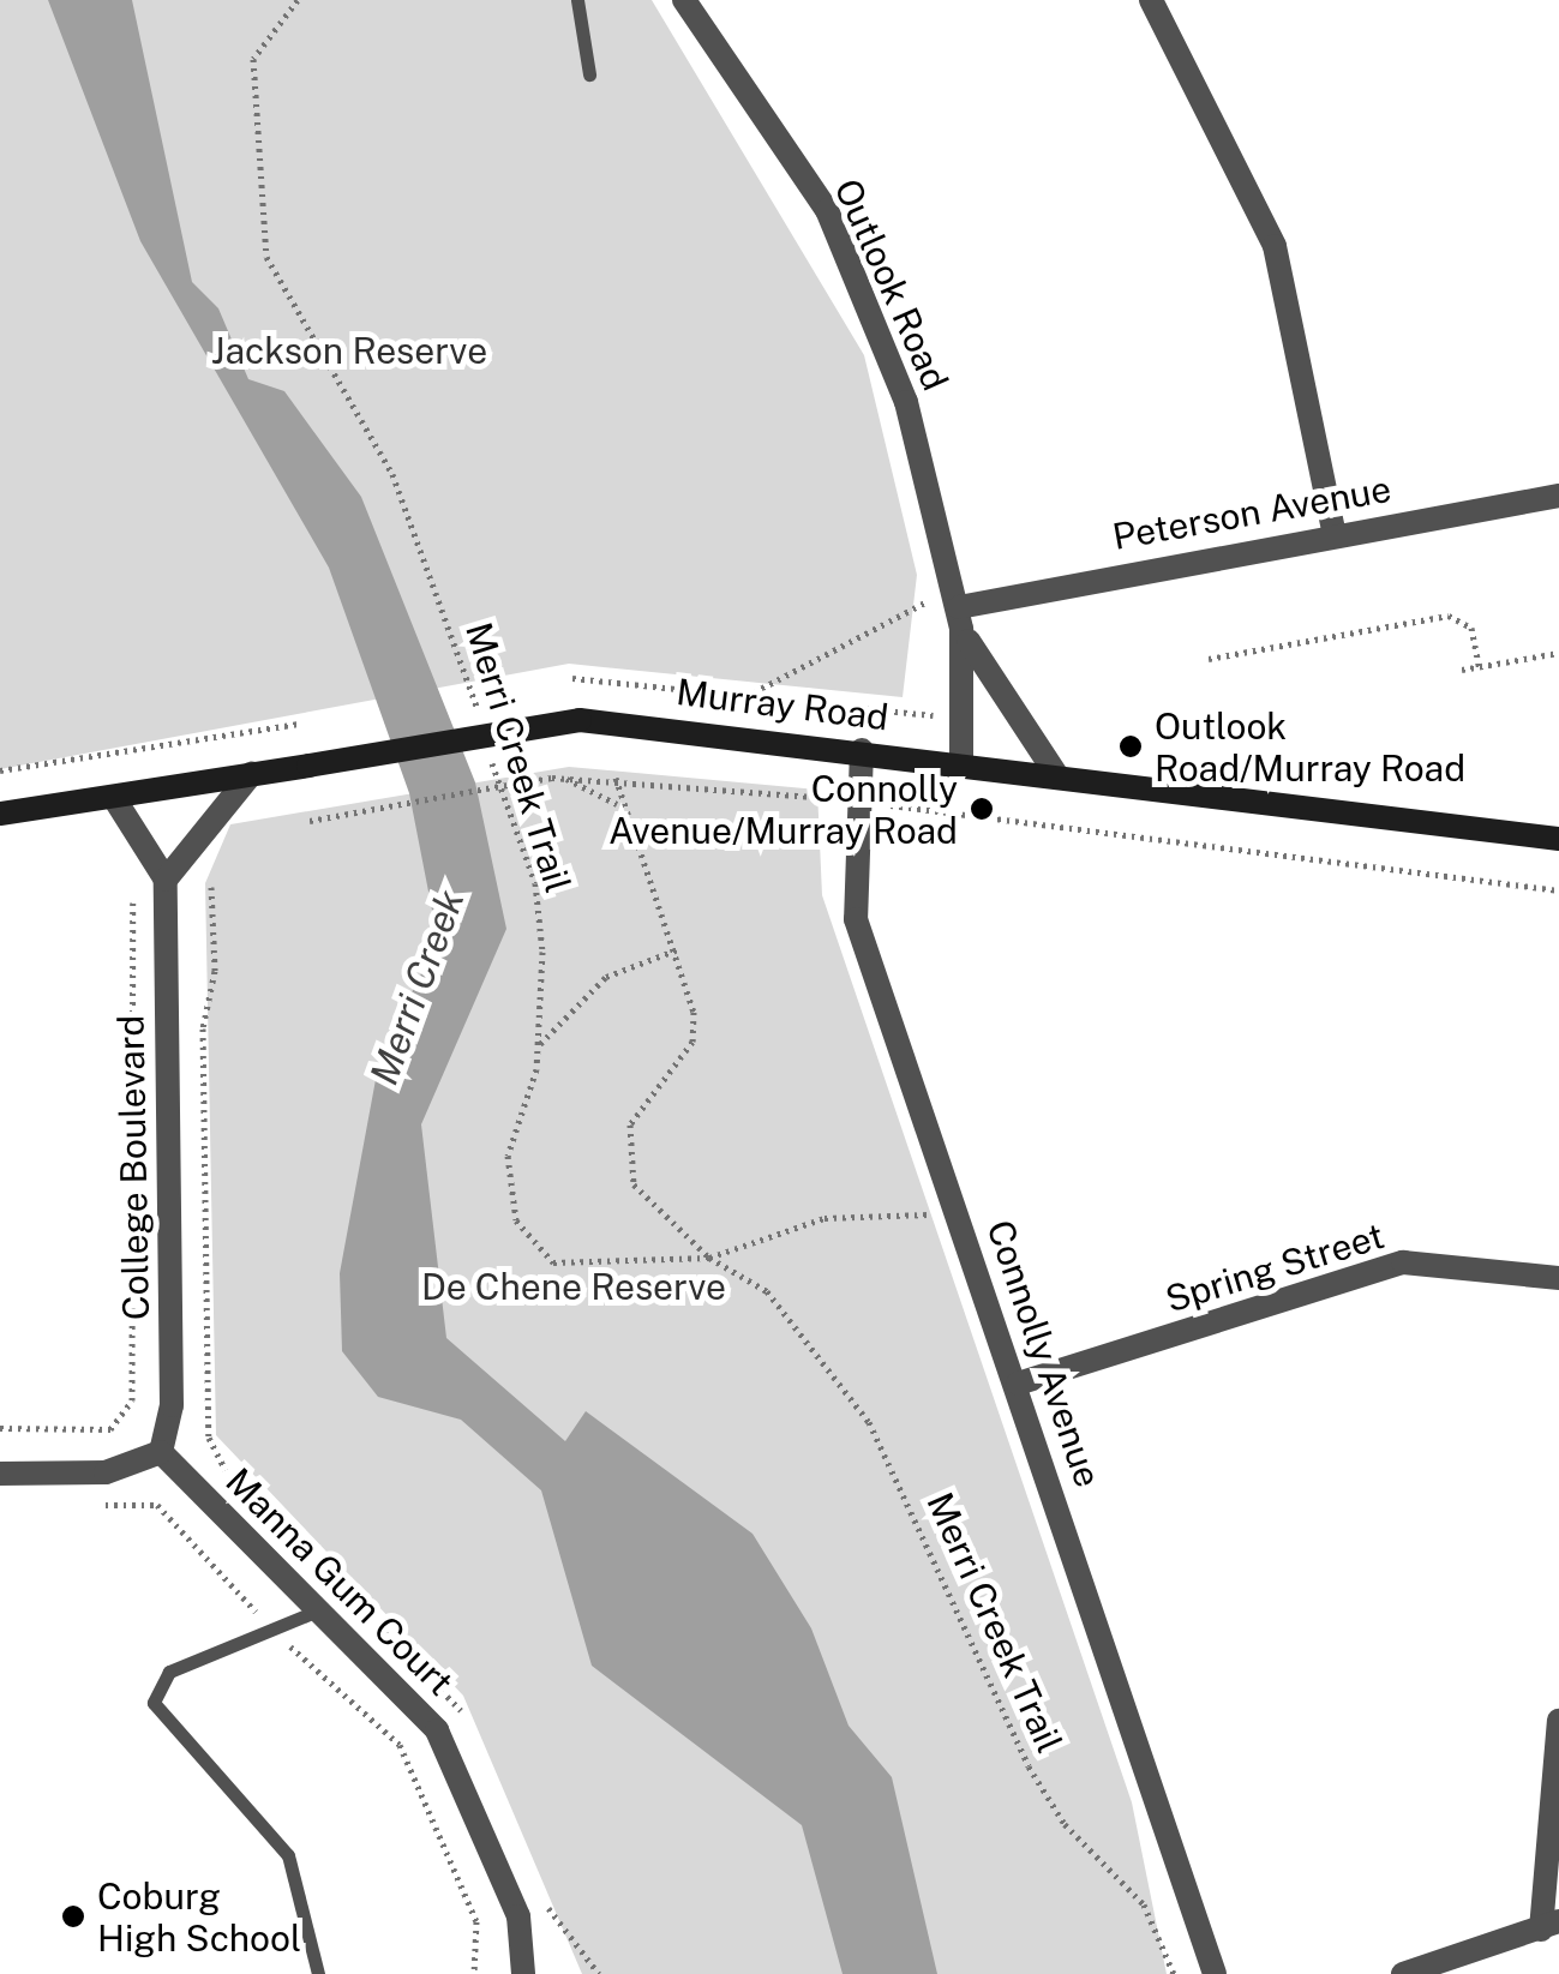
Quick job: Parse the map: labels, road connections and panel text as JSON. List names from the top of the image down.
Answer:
{
  "streets": {
    "main road": ["Murray Road"],
    "street": [
      "Outlook Road",
      "Peterson Avenue",
      "College Boulevard",
      "Spring Street",
      "Connolly Avenue",
      "Manna Gum Court"
    ],
    "path": ["Merri Creek Trail"]
  },
  "crossings": [
    ["Outlook Road", "Peterson Avenue"],
    ["Outlook Road", "Murray Road"],
    ["Murray Road", "Connolly Avenue"],
    ["College Boulevard", "Manna Gum Court"],
    ["Spring Street", "Connolly Avenue"]
  ],
  "water": ["Merri Creek"],
  "parks": ["Jackson Reserve", "De Chene Reserve"],
  "places": ["Outlook Road/Murray Road", "Connolly Avenue/Murray Road", "Coburg High School"]
}
